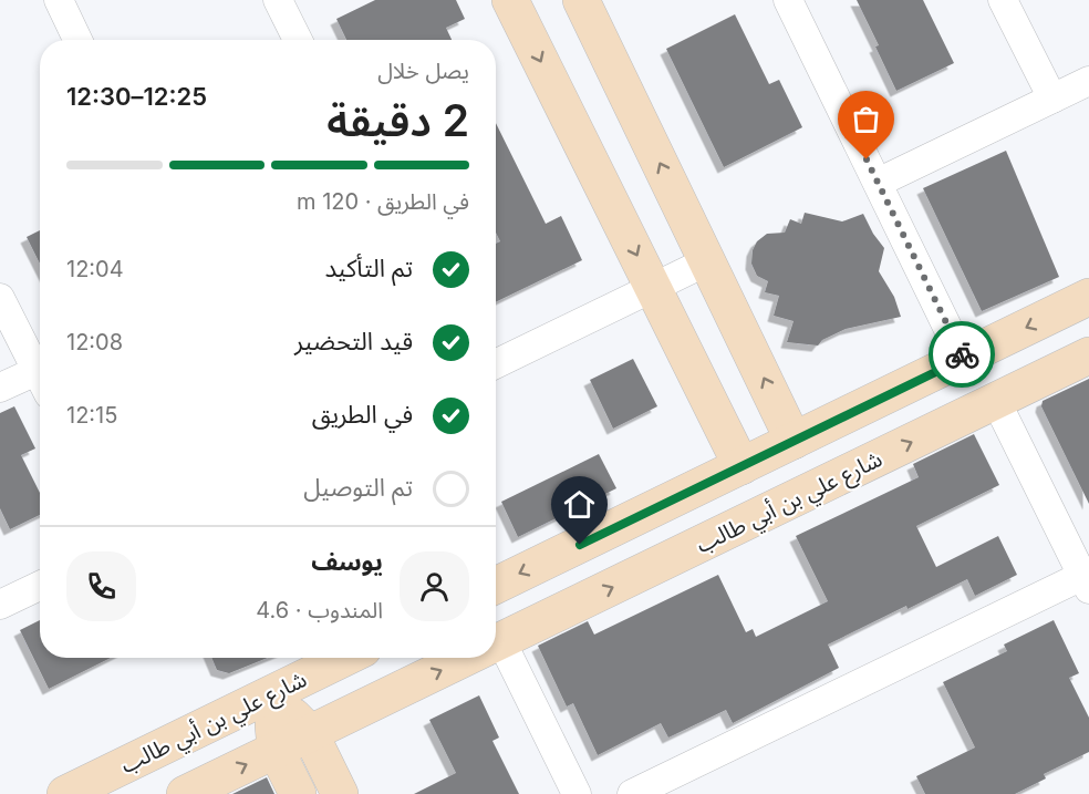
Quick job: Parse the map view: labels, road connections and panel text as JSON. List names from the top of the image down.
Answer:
{
  "streets": {
    "street": ["شارع علي بن أبي طالب"]
  },
  "page": {
    "heading": ["2 دقيقة", "يصل خلال", "12:25–12:30"],
    "panel": ["يوسف", "المندوب · 4.6"],
    "bar": "في الطريق · 120 m",
    "list": [
      ["تم التأكيد", "12:04"],
      ["قيد التحضير", "12:08"],
      ["في الطريق", "12:15"],
      "تم التوصيل"
    ]
  }
}
